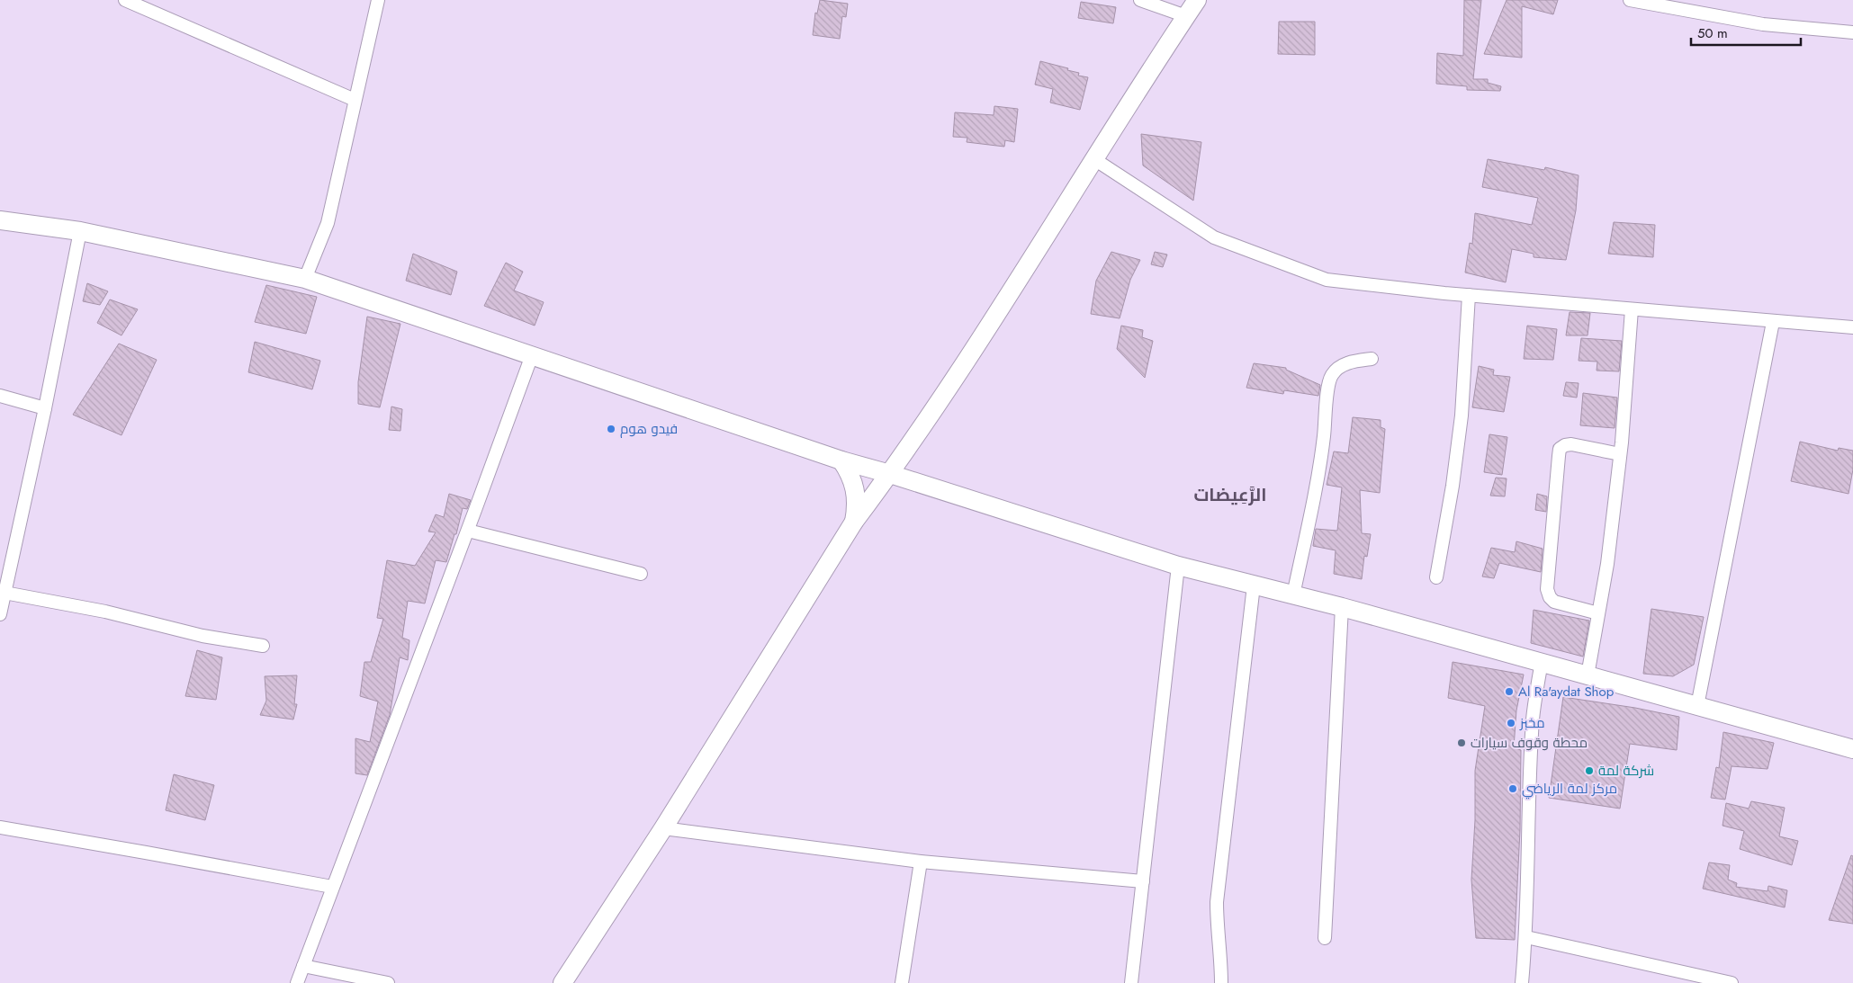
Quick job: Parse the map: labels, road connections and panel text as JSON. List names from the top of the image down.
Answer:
{
  "districts": ["الرَّعِيضات"],
  "places": [
    "فيدو هوم",
    "Al Ra'aydat Shop",
    "مخبز",
    "محطة وقوف سيارات",
    "شركة لمة",
    "مركز لمة الرياضي"
  ],
  "scale_bar": "50 m"
}
